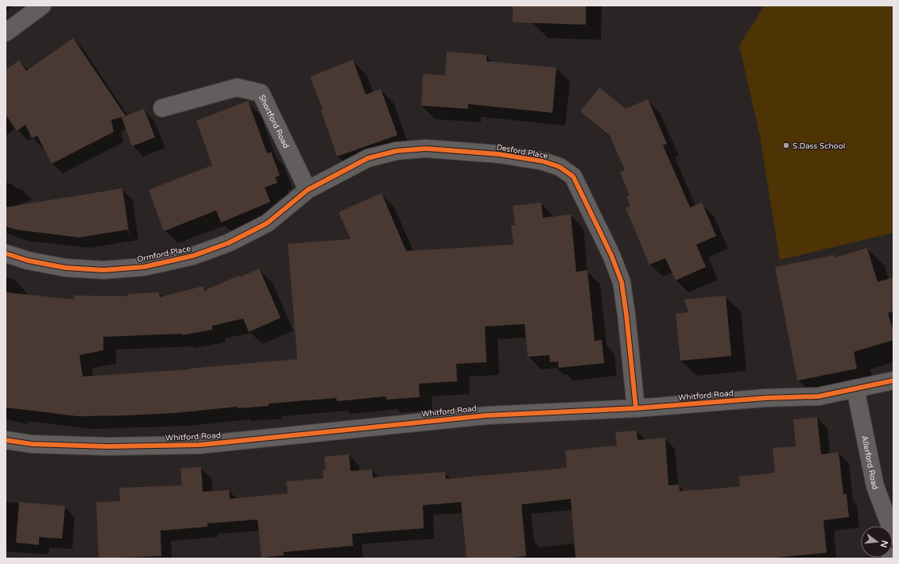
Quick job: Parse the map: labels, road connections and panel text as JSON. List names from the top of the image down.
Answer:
{
  "streets": {
    "street": [
      "Shortford Road",
      "Desford Place",
      "Ormford Place",
      "Whitford Road",
      "Allerford Road"
    ]
  },
  "crossings": [
    ["Shortford Road", "Desford Place"],
    ["Shortford Road", "Ormford Place"],
    ["Desford Place", "Ormford Place"],
    ["Desford Place", "Whitford Road"],
    ["Whitford Road", "Allerford Road"]
  ],
  "places": ["S.Dass School"],
  "north": "right"
}
